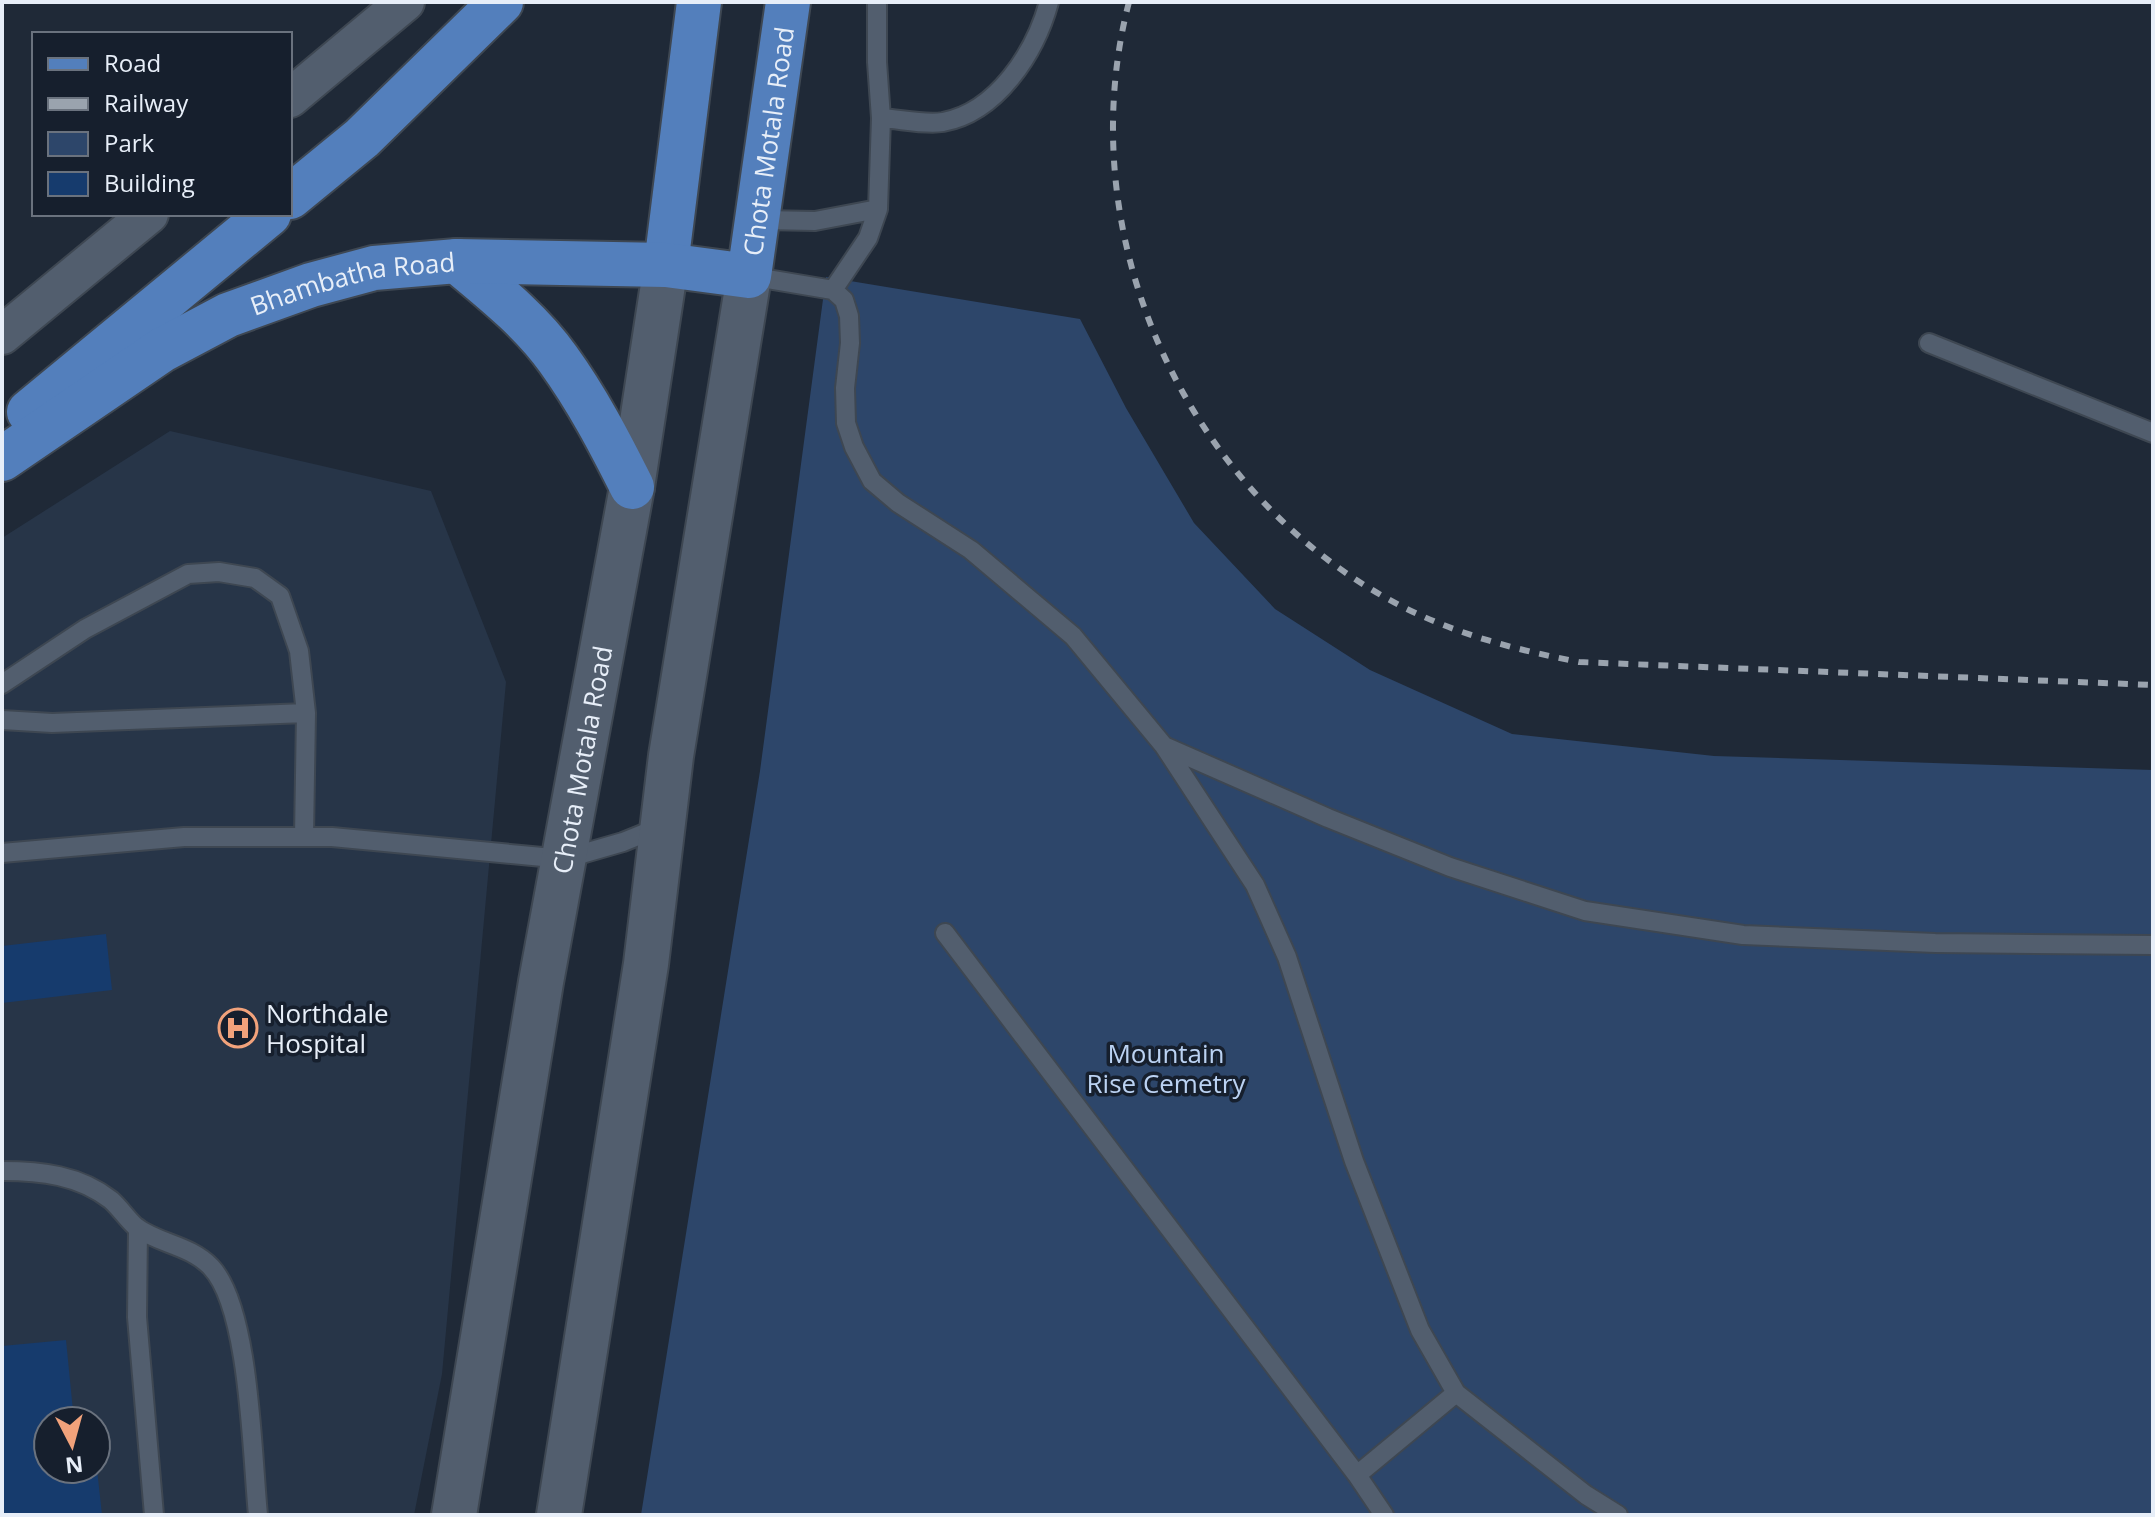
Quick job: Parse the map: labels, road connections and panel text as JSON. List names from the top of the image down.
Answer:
{
  "streets": {
    "main road": ["Chota Motala Road", "Bhambatha Road"]
  },
  "crossings": [
    ["Chota Motala Road", "Bhambatha Road"]
  ],
  "parks": ["Mountain Rise Cemetry"],
  "places": {
    "hospital": ["Northdale Hospital"]
  },
  "legend": [
    "Road",
    "Railway",
    "Park",
    "Building"
  ],
  "north": "bottom"
}
